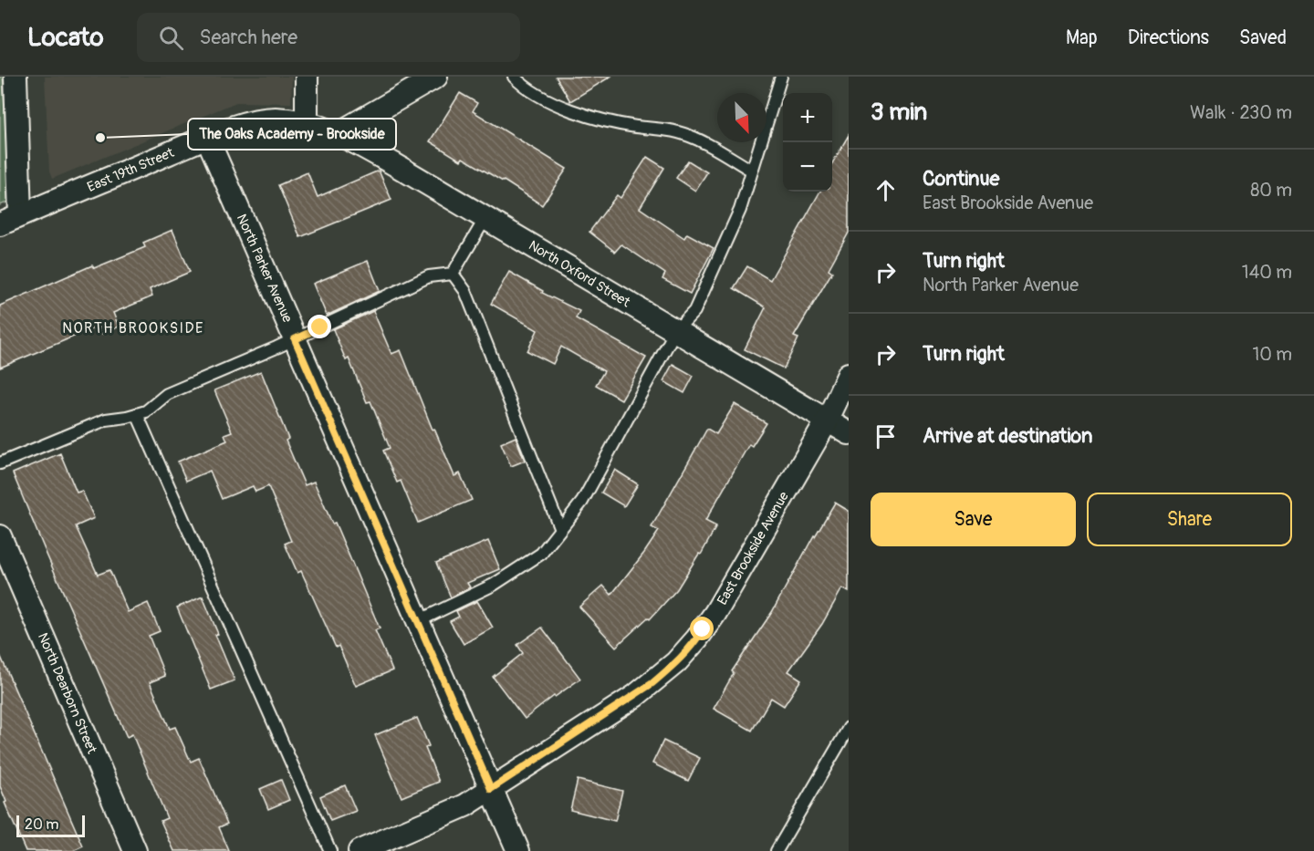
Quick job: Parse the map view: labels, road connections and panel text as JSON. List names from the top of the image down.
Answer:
{
  "streets": {
    "street": [
      "East 19th Street",
      "North Parker Avenue",
      "North Oxford Street",
      "East Brookside Avenue",
      "North Dearborn Street"
    ]
  },
  "crossings": [
    ["East 19th Street", "North Parker Avenue"],
    ["East 19th Street", "North Oxford Street"],
    ["North Parker Avenue", "East Brookside Avenue"],
    ["North Oxford Street", "East Brookside Avenue"]
  ],
  "districts": ["NORTH BROOKSIDE"],
  "places": ["The Oaks Academy - Brookside"],
  "scale_bar": "20 m",
  "north": "bottom right",
  "page": {
    "header": "Locato",
    "search": "Search here",
    "nav": ["Map", "Directions", "Saved"],
    "heading": ["3 min", "Walk · 230 m"],
    "map_buttons": ["+", "−"],
    "list": [
      ["Continue", "East Brookside Avenue", "80 m"],
      ["Turn right", "North Parker Avenue", "140 m"],
      ["Turn right", "10 m"],
      "Arrive at destination"
    ],
    "buttons": ["Save", "Share"],
    "scale": "20 m"
  }
}
